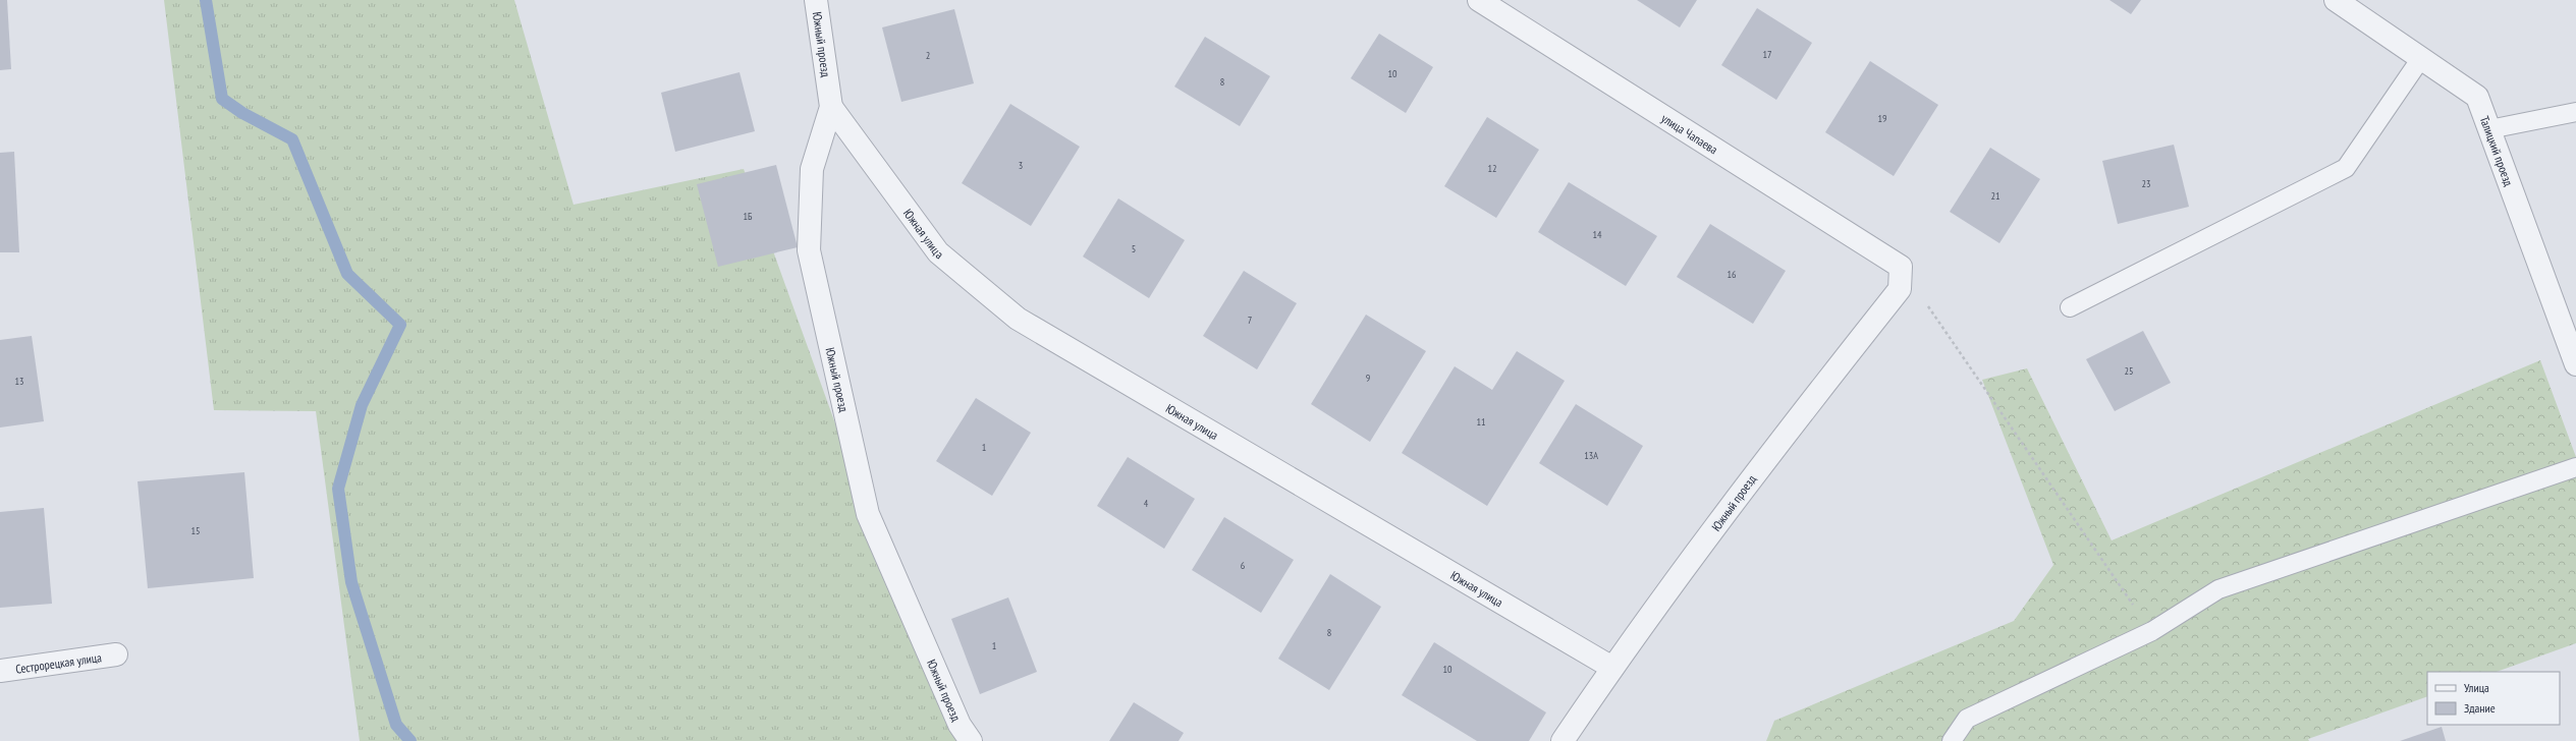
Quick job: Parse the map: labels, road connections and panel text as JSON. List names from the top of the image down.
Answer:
{
  "streets": {
    "street": [
      "Южный проезд",
      "улица Чапаева",
      "Талицкий проезд",
      "Южная улица",
      "Сестрорецкая улица"
    ]
  },
  "crossings": [
    ["Южный проезд", "улица Чапаева"],
    ["Южный проезд", "Южная улица"]
  ],
  "house_numbers": [
    "17",
    "2",
    "10",
    "8",
    "19",
    "3",
    "12",
    "23",
    "21",
    "1Б",
    "14",
    "5",
    "16",
    "7",
    "25",
    "9",
    "13",
    "11",
    "1",
    "13А",
    "4",
    "15",
    "6",
    "8",
    "1",
    "10"
  ],
  "legend": ["Улица", "Здание"]
}
